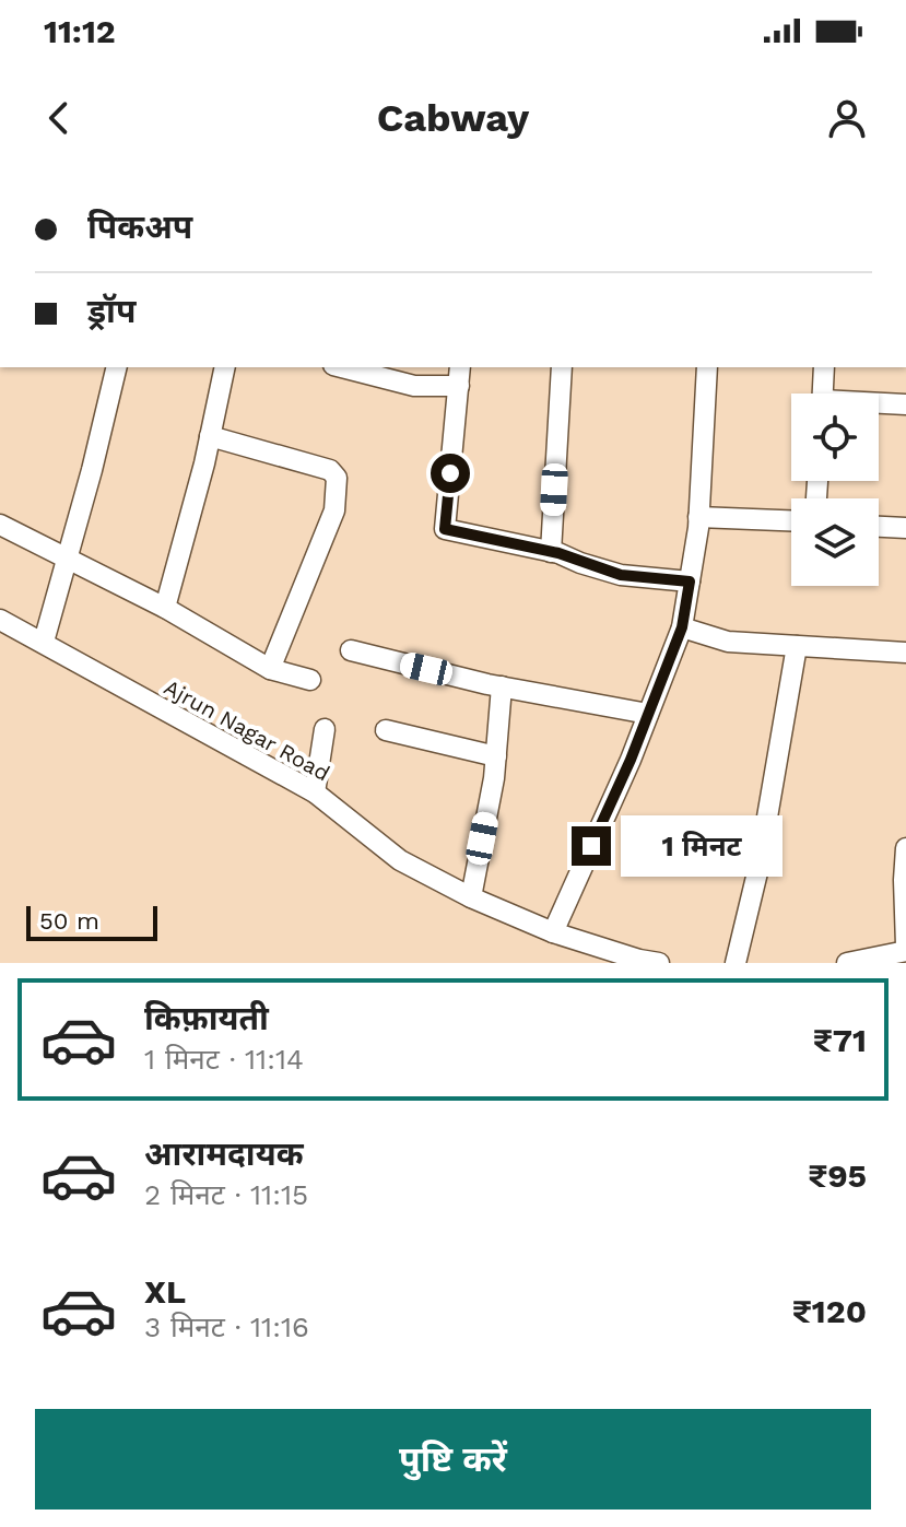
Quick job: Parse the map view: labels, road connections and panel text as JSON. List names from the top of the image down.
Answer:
{
  "streets": {
    "street": ["Ajrun Nagar Road"]
  },
  "scale_bar": "50 m",
  "page": {
    "status": "11:12",
    "header": "Cabway",
    "banner": ["पिकअप", "ड्रॉप"],
    "bubble": "1 मिनट",
    "scale": "50 m",
    "list": [
      {
        "name": "किफ़ायती",
        "note": "1 मिनट · 11:14",
        "value": "₹71"
      },
      {
        "name": "आरामदायक",
        "note": "2 मिनट · 11:15",
        "value": "₹95"
      },
      {
        "name": "XL",
        "note": "3 मिनट · 11:16",
        "value": "₹120"
      }
    ],
    "buttons": "पुष्टि करें"
  }
}
